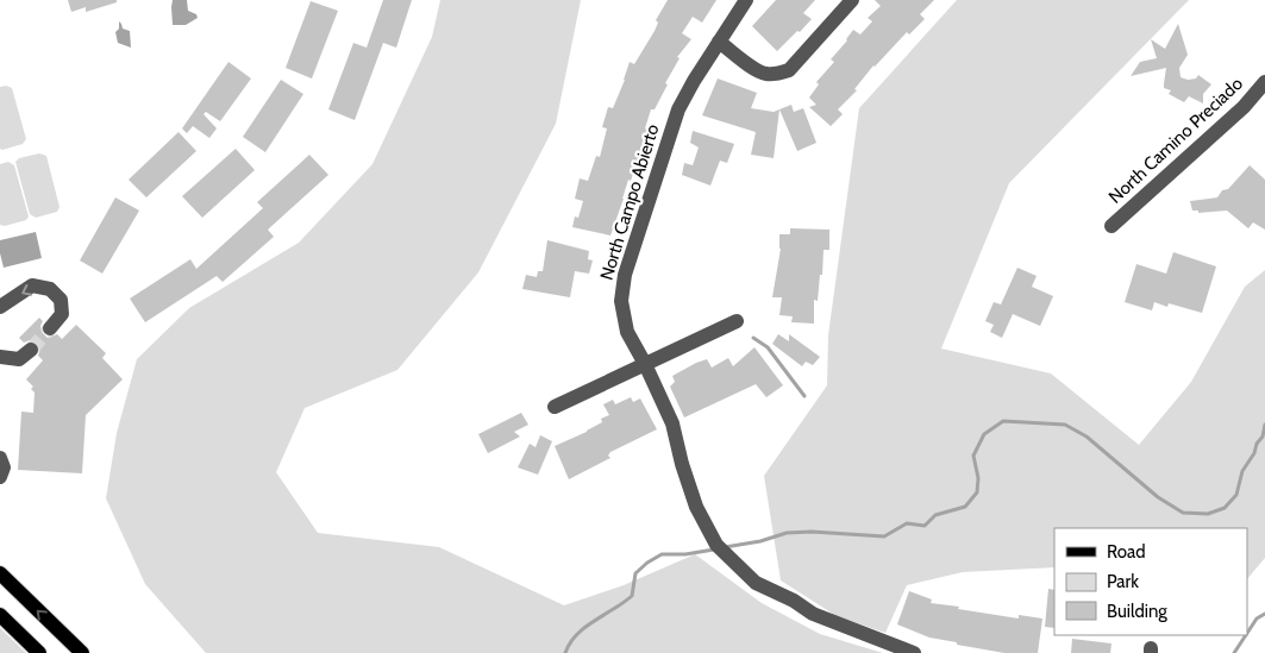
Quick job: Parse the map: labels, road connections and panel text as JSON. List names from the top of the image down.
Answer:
{
  "streets": {
    "street": ["North Camino Preciado", "North Campo Abierto"]
  },
  "legend": ["Road", "Park", "Building"]
}
